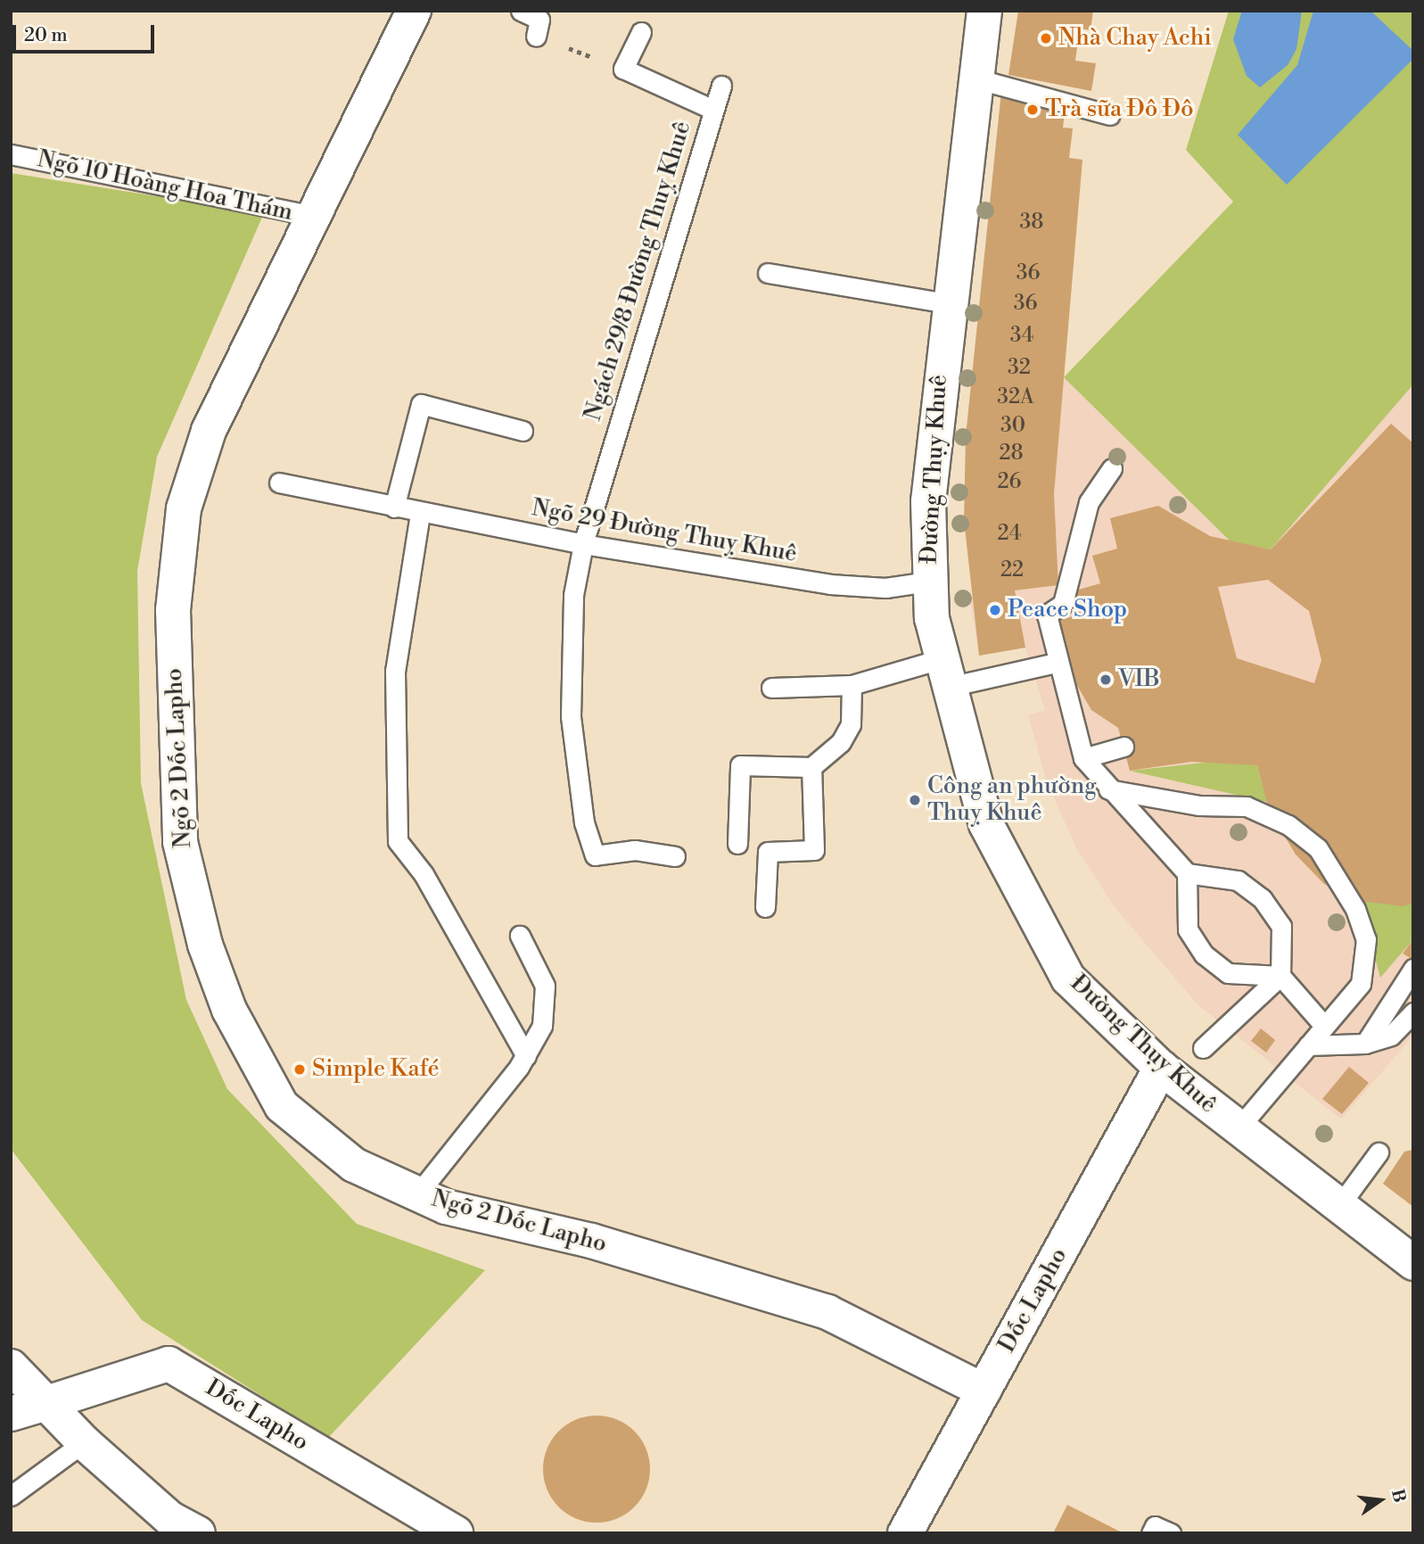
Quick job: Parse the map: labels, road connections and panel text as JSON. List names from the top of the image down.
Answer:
{
  "streets": {
    "street": [
      "Ngõ 10 Hoàng Hoa Thám",
      "Đường Thụy Khuê",
      "Ngõ 2 Dốc Lapho",
      "Dốc Lapho"
    ],
    "lane": ["Ngách 29/8 Đường Thuỵ Khuê", "Ngõ 29 Đường Thuỵ Khuê"]
  },
  "crossings": [
    ["Ngõ 10 Hoàng Hoa Thám", "Ngõ 2 Dốc Lapho"],
    ["Ngách 29/8 Đường Thuỵ Khuê", "Ngõ 29 Đường Thuỵ Khuê"],
    ["Đường Thụy Khuê", "Ngõ 29 Đường Thuỵ Khuê"],
    ["Đường Thụy Khuê", "Dốc Lapho"],
    ["Ngõ 2 Dốc Lapho", "Dốc Lapho"]
  ],
  "places": [
    "Nhà Chay Achi",
    "Trà sữa Đô Đô",
    "Peace Shop",
    "VIB",
    "Công an phường Thuỵ Khuê",
    "Simple Kafé"
  ],
  "house_numbers": [
    "38",
    "36",
    "36",
    "34",
    "32",
    "32A",
    "30",
    "28",
    "26",
    "24",
    "22"
  ],
  "scale_bar": "20 m",
  "north": "right"
}
